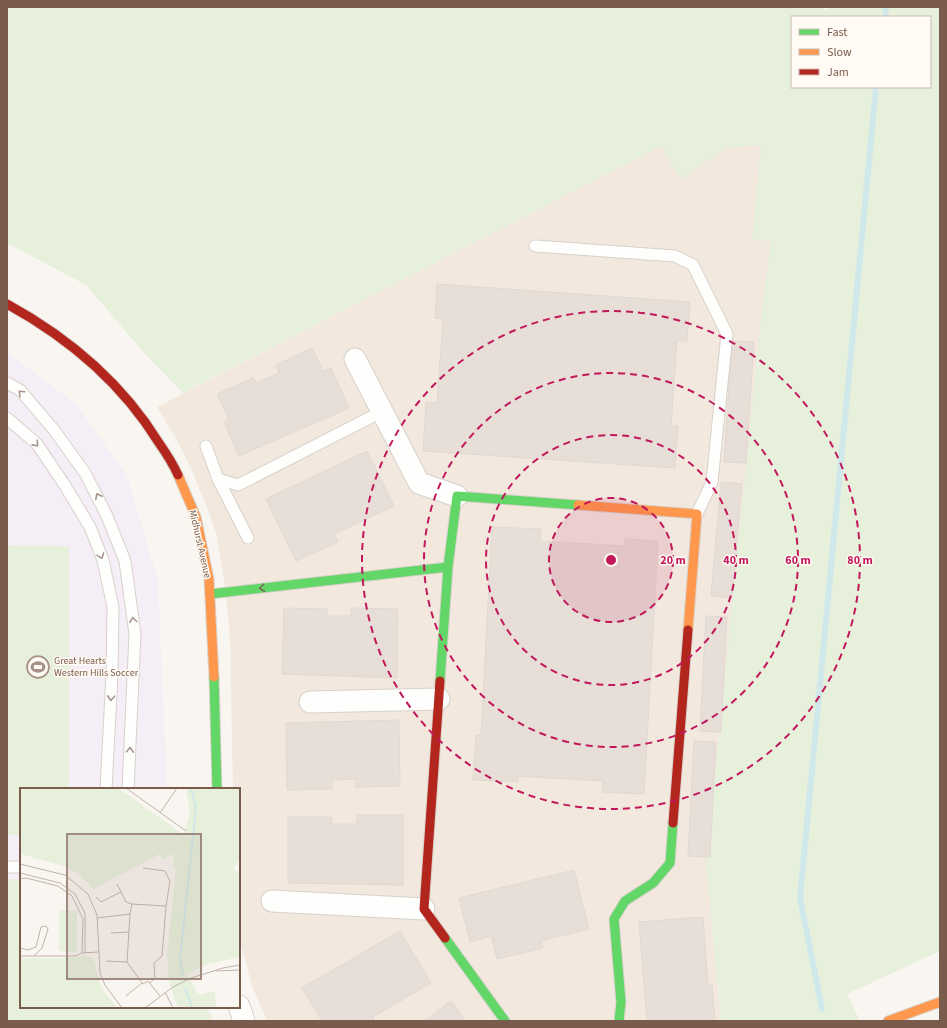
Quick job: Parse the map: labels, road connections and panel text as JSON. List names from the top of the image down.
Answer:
{
  "streets": {
    "street": ["Midhurst Avenue"]
  },
  "places": {
    "sports": ["Great Hearts Western Hills Soccer"]
  },
  "legend": ["Fast", "Slow", "Jam"],
  "rings": [
    "20 m",
    "40 m",
    "60 m",
    "80 m"
  ]
}
